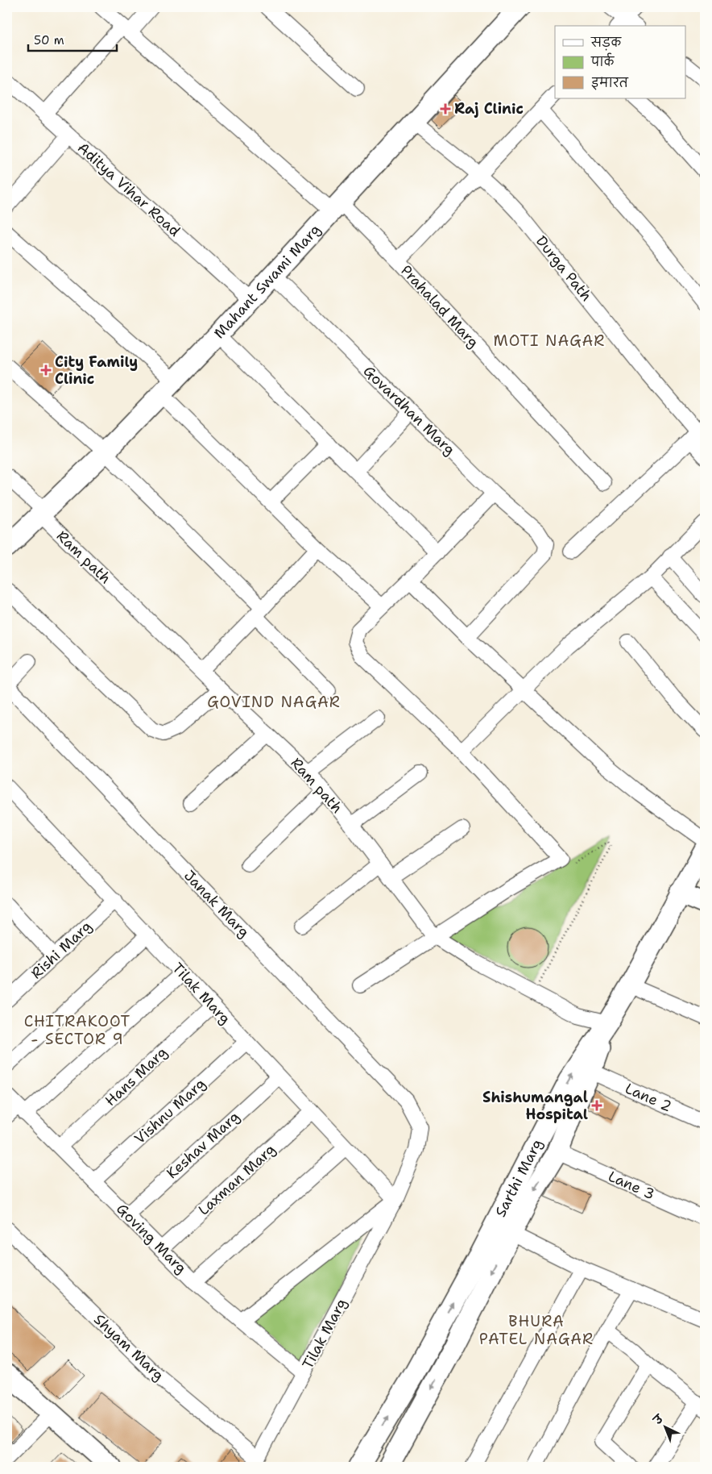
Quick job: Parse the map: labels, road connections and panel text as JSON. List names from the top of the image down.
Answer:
{
  "streets": {
    "street": [
      "Aditya Vihar Road",
      "Durga Path",
      "Mahant Swami Marg",
      "Prahalad Marg",
      "Govardhan Marg",
      "Ram path",
      "Janak Marg",
      "Rishi Marg",
      "Tilak Marg",
      "Hans Marg",
      "Lane 2",
      "Vishnu Marg",
      "Keshav Marg",
      "Sarthi Marg",
      "Laxman Marg",
      "Lane 3",
      "Goving Marg",
      "Shyam Marg"
    ]
  },
  "crossings": [
    ["Aditya Vihar Road", "Mahant Swami Marg"],
    ["Durga Path", "Mahant Swami Marg"],
    ["Mahant Swami Marg", "Prahalad Marg"],
    ["Mahant Swami Marg", "Govardhan Marg"],
    ["Mahant Swami Marg", "Ram path"],
    ["Ram path", "Sarthi Marg"],
    ["Janak Marg", "Tilak Marg"],
    ["Rishi Marg", "Tilak Marg"],
    ["Tilak Marg", "Hans Marg"],
    ["Tilak Marg", "Vishnu Marg"],
    ["Tilak Marg", "Keshav Marg"],
    ["Tilak Marg", "Laxman Marg"],
    ["Tilak Marg", "Goving Marg"],
    ["Tilak Marg", "Shyam Marg"],
    ["Hans Marg", "Goving Marg"],
    ["Lane 2", "Sarthi Marg"],
    ["Vishnu Marg", "Goving Marg"],
    ["Keshav Marg", "Goving Marg"],
    ["Sarthi Marg", "Lane 3"],
    ["Laxman Marg", "Goving Marg"]
  ],
  "districts": [
    "MOTI NAGAR",
    "GOVIND NAGAR",
    "CHITRAKOOT - SECTOR 9",
    "BHURA PATEL NAGAR"
  ],
  "places": {
    "health": ["Raj Clinic", "City Family Clinic", "Shishumangal Hospital"]
  },
  "legend": ["सड़क", "पार्क", "इमारत"],
  "scale_bar": "50 m",
  "north": "top left"
}
